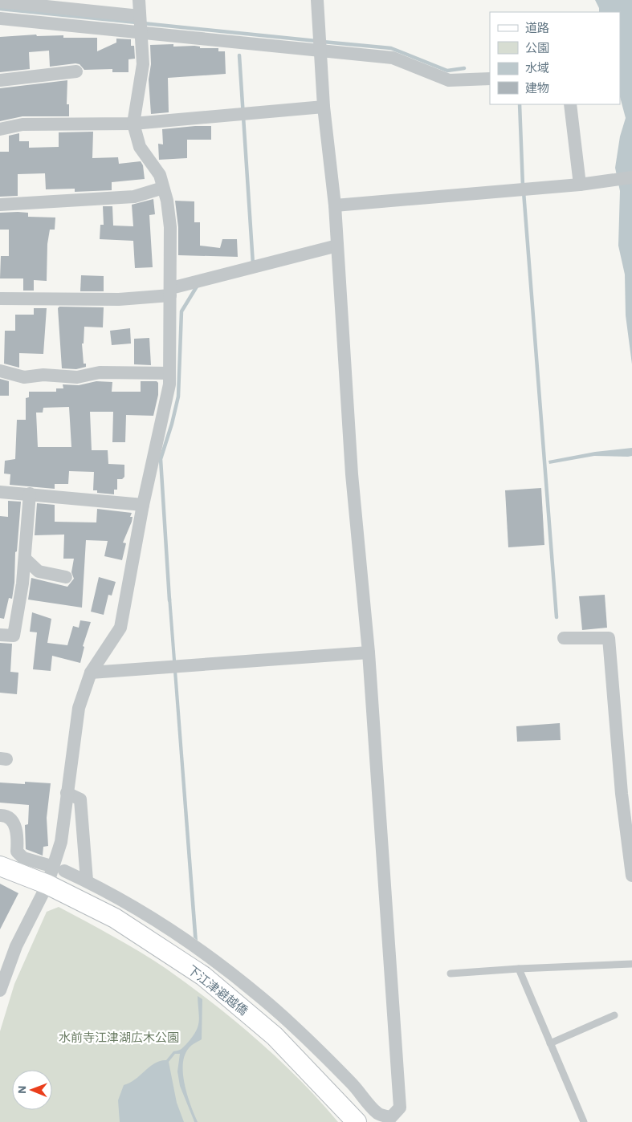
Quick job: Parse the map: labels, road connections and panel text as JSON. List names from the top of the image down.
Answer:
{
  "streets": {
    "street": ["下江津避越僑"]
  },
  "parks": ["水前寺江津湖広木公園"],
  "legend": [
    "道路",
    "公園",
    "水域",
    "建物"
  ],
  "north": "left"
}
